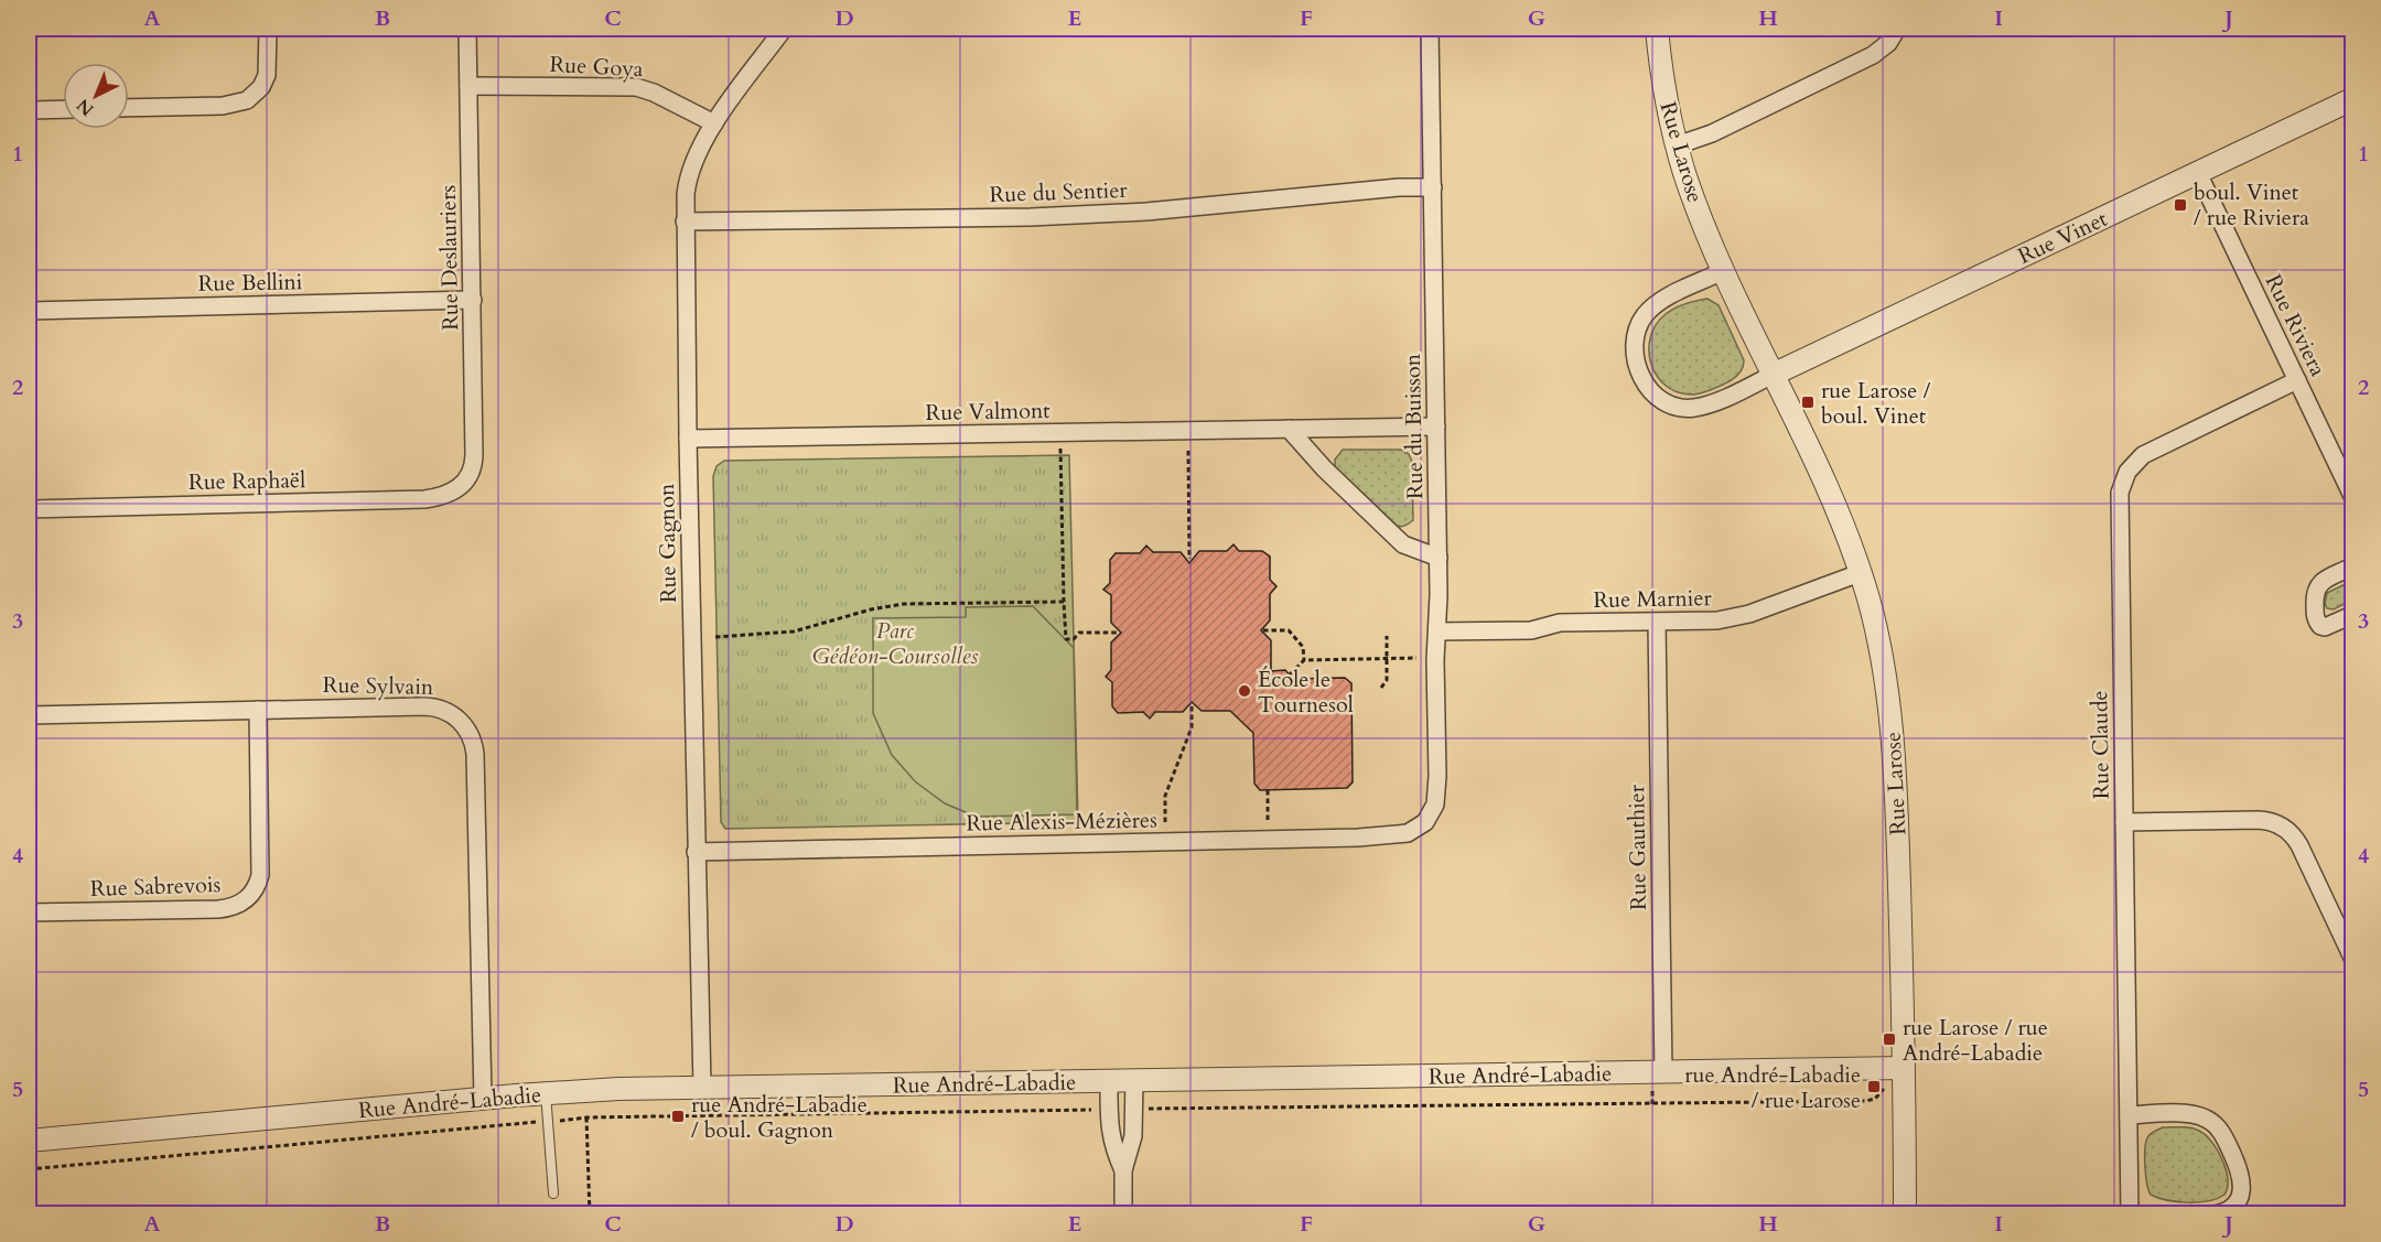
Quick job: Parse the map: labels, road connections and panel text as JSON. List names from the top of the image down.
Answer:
{
  "streets": {
    "street": [
      "Rue Goya",
      "Rue Larose",
      "Rue du Sentier",
      "Rue Vinet",
      "Rue Deslauriers",
      "Rue Bellini",
      "Rue Riviera",
      "Rue Valmont",
      "Rue du Buisson",
      "Rue Raphaël",
      "Rue Gagnon",
      "Rue Marnier",
      "Rue Sylvain",
      "Rue Claude",
      "Rue Alexis-Mézières",
      "Rue Gauthier",
      "Rue Sabrevois",
      "Rue André-Labadie"
    ]
  },
  "crossings": [
    ["Rue Goya", "Rue Deslauriers"],
    ["Rue Goya", "Rue Gagnon"],
    ["Rue Larose", "Rue Vinet"],
    ["Rue Larose", "Rue Marnier"],
    ["Rue Larose", "Rue André-Labadie"],
    ["Rue du Sentier", "Rue du Buisson"],
    ["Rue du Sentier", "Rue Gagnon"],
    ["Rue Vinet", "Rue Riviera"],
    ["Rue Deslauriers", "Rue Bellini"],
    ["Rue Deslauriers", "Rue Raphaël"],
    ["Rue Riviera", "Rue Claude"],
    ["Rue Valmont", "Rue du Buisson"],
    ["Rue Valmont", "Rue Gagnon"],
    ["Rue du Buisson", "Rue Marnier"],
    ["Rue du Buisson", "Rue Alexis-Mézières"],
    ["Rue Gagnon", "Rue Alexis-Mézières"],
    ["Rue Gagnon", "Rue André-Labadie"],
    ["Rue Marnier", "Rue Gauthier"],
    ["Rue Sylvain", "Rue Sabrevois"],
    ["Rue Sylvain", "Rue André-Labadie"],
    ["Rue Gauthier", "Rue André-Labadie"]
  ],
  "parks": ["Parc Gédéon-Coursolles"],
  "places": {
    "transit": [
      "boul. Vinet / rue Riviera",
      "rue Larose / boul. Vinet",
      "rue Larose / rue André-Labadie",
      "rue André-Labadie / rue Larose",
      "rue André-Labadie / boul. Gagnon"
    ],
    "other": ["École le Tournesol"]
  },
  "north": "bottom left",
  "grid": {
    "columns": [
      "A",
      "B",
      "C",
      "D",
      "E",
      "F",
      "G",
      "H",
      "I",
      "J"
    ],
    "rows": [
      "1",
      "2",
      "3",
      "4",
      "5"
    ]
  }
}
